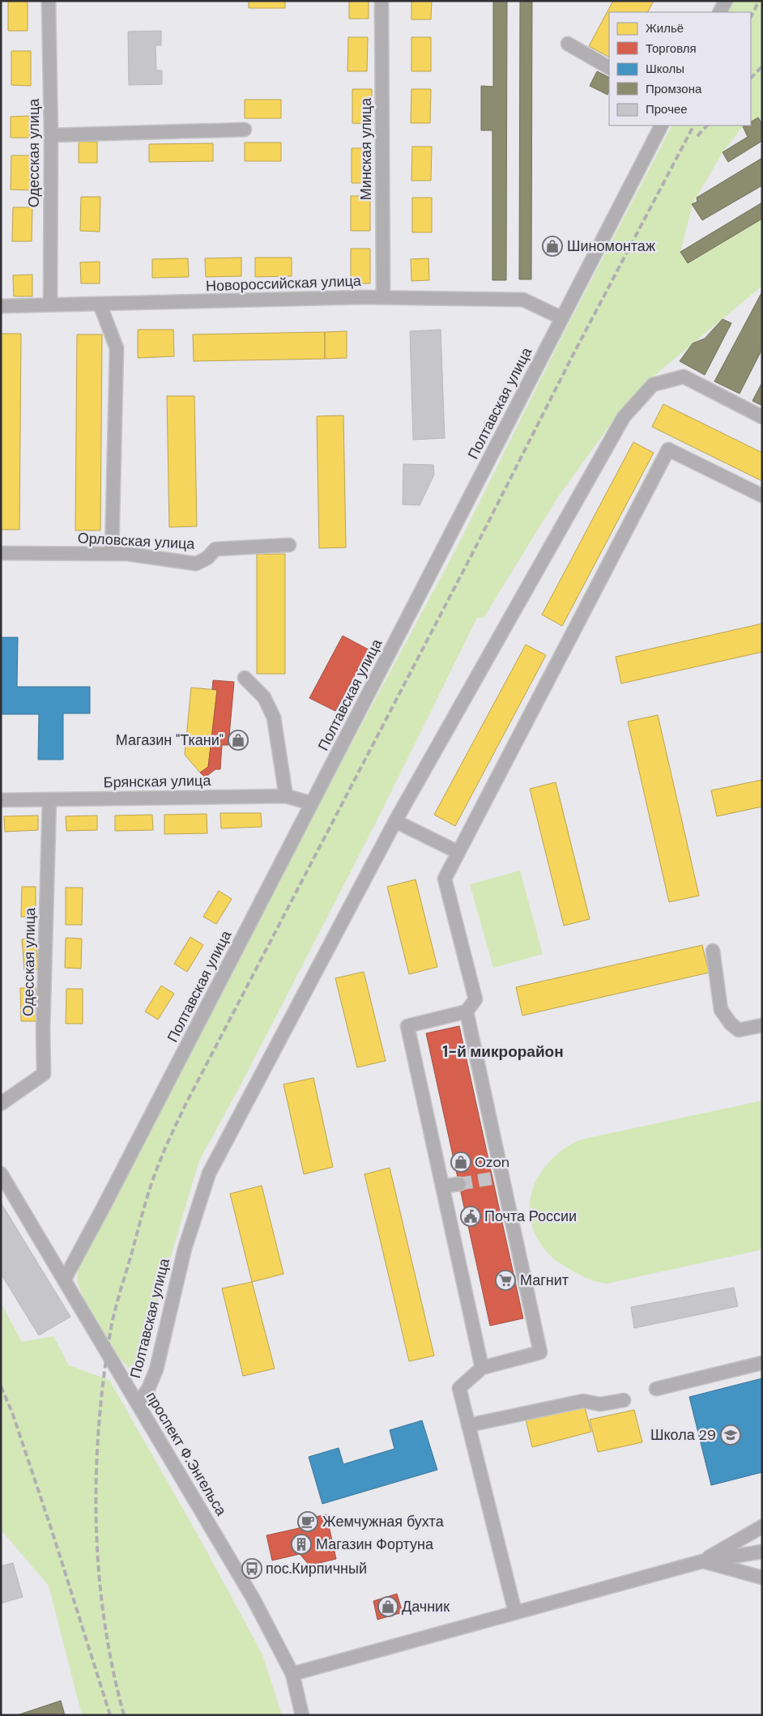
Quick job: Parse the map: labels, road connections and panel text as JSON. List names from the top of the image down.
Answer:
{
  "streets": {
    "street": [
      "Минская улица",
      "Одесская улица",
      "Новороссийская улица",
      "Полтавская улица",
      "Орловская улица",
      "Брянская улица",
      "проспект Ф.Энгельса"
    ]
  },
  "crossings": [
    ["Минская улица", "Новороссийская улица"],
    ["Одесская улица", "Новороссийская улица"],
    ["Одесская улица", "Брянская улица"],
    ["Новороссийская улица", "Полтавская улица"],
    ["Полтавская улица", "Брянская улица"],
    ["Полтавская улица", "проспект Ф.Энгельса"]
  ],
  "districts": ["1-й микрорайон"],
  "places": {
    "shop": [
      "Шиномонтаж",
      "Магазин \"Ткани\"",
      "Ozon",
      "Дачник"
    ],
    "public building": ["Почта России"],
    "supermarket": ["Магнит"],
    "school or university": ["Школа 29"],
    "cafe": ["Жемчужная бухта"],
    "building": ["Магазин Фортуна"],
    "bus stop": ["пос.Кирпичный"]
  },
  "legend": [
    "Жильё",
    "Торговля",
    "Школы",
    "Промзона",
    "Прочее"
  ]
}
